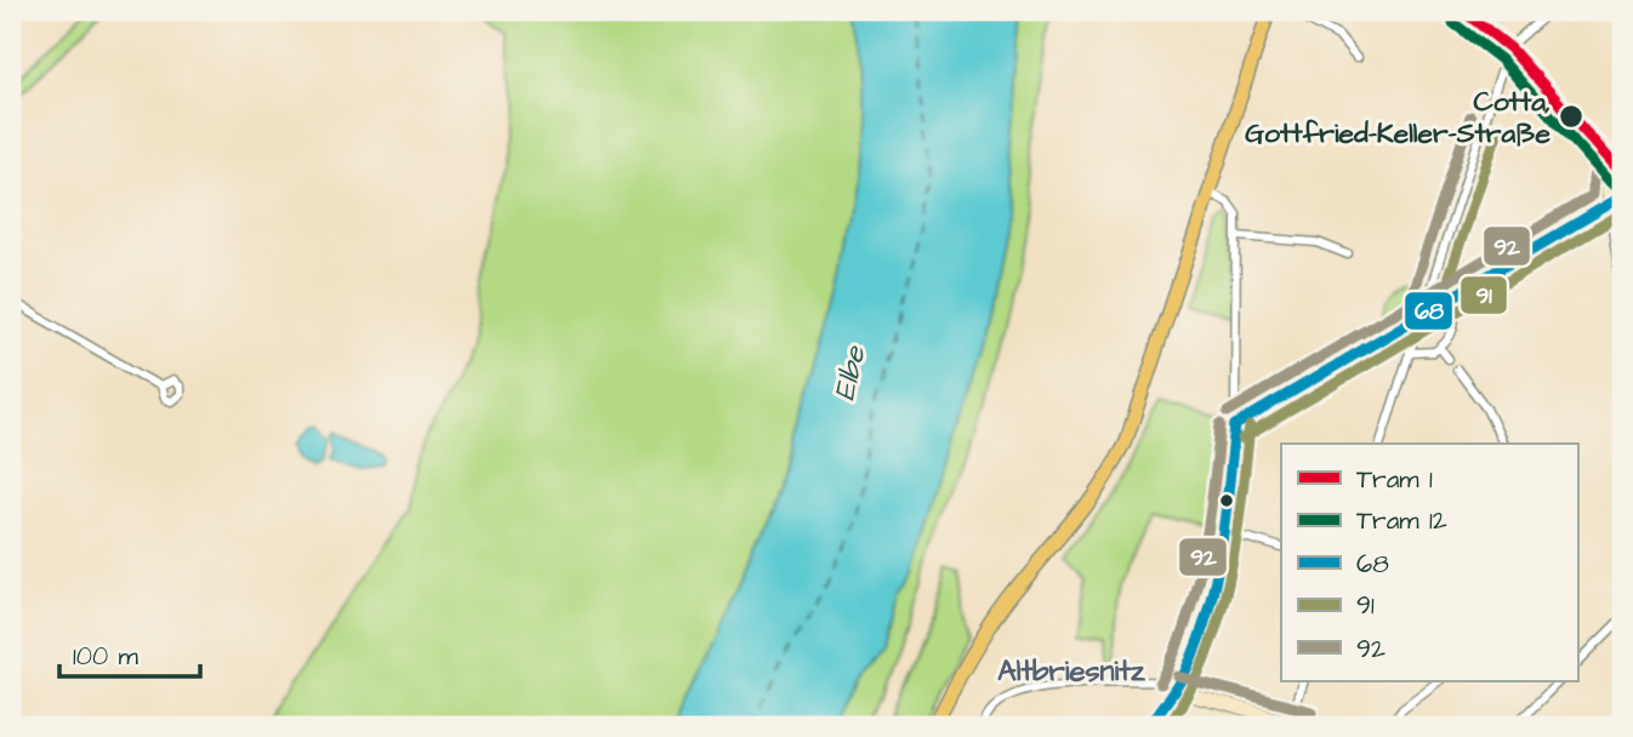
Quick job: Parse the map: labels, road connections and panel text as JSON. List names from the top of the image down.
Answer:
{
  "districts": ["Altbriesnitz"],
  "water": ["Elbe"],
  "places": ["Cotta, Gottfried-Keller-Straße"],
  "lines": [
    "tram line 1",
    "transit line 68",
    "tram line 12",
    "transit line 91",
    "transit line 92"
  ],
  "legend": [
    "Tram 1",
    "Tram 12",
    "68",
    "91",
    "92"
  ],
  "scale_bar": "100 m"
}
